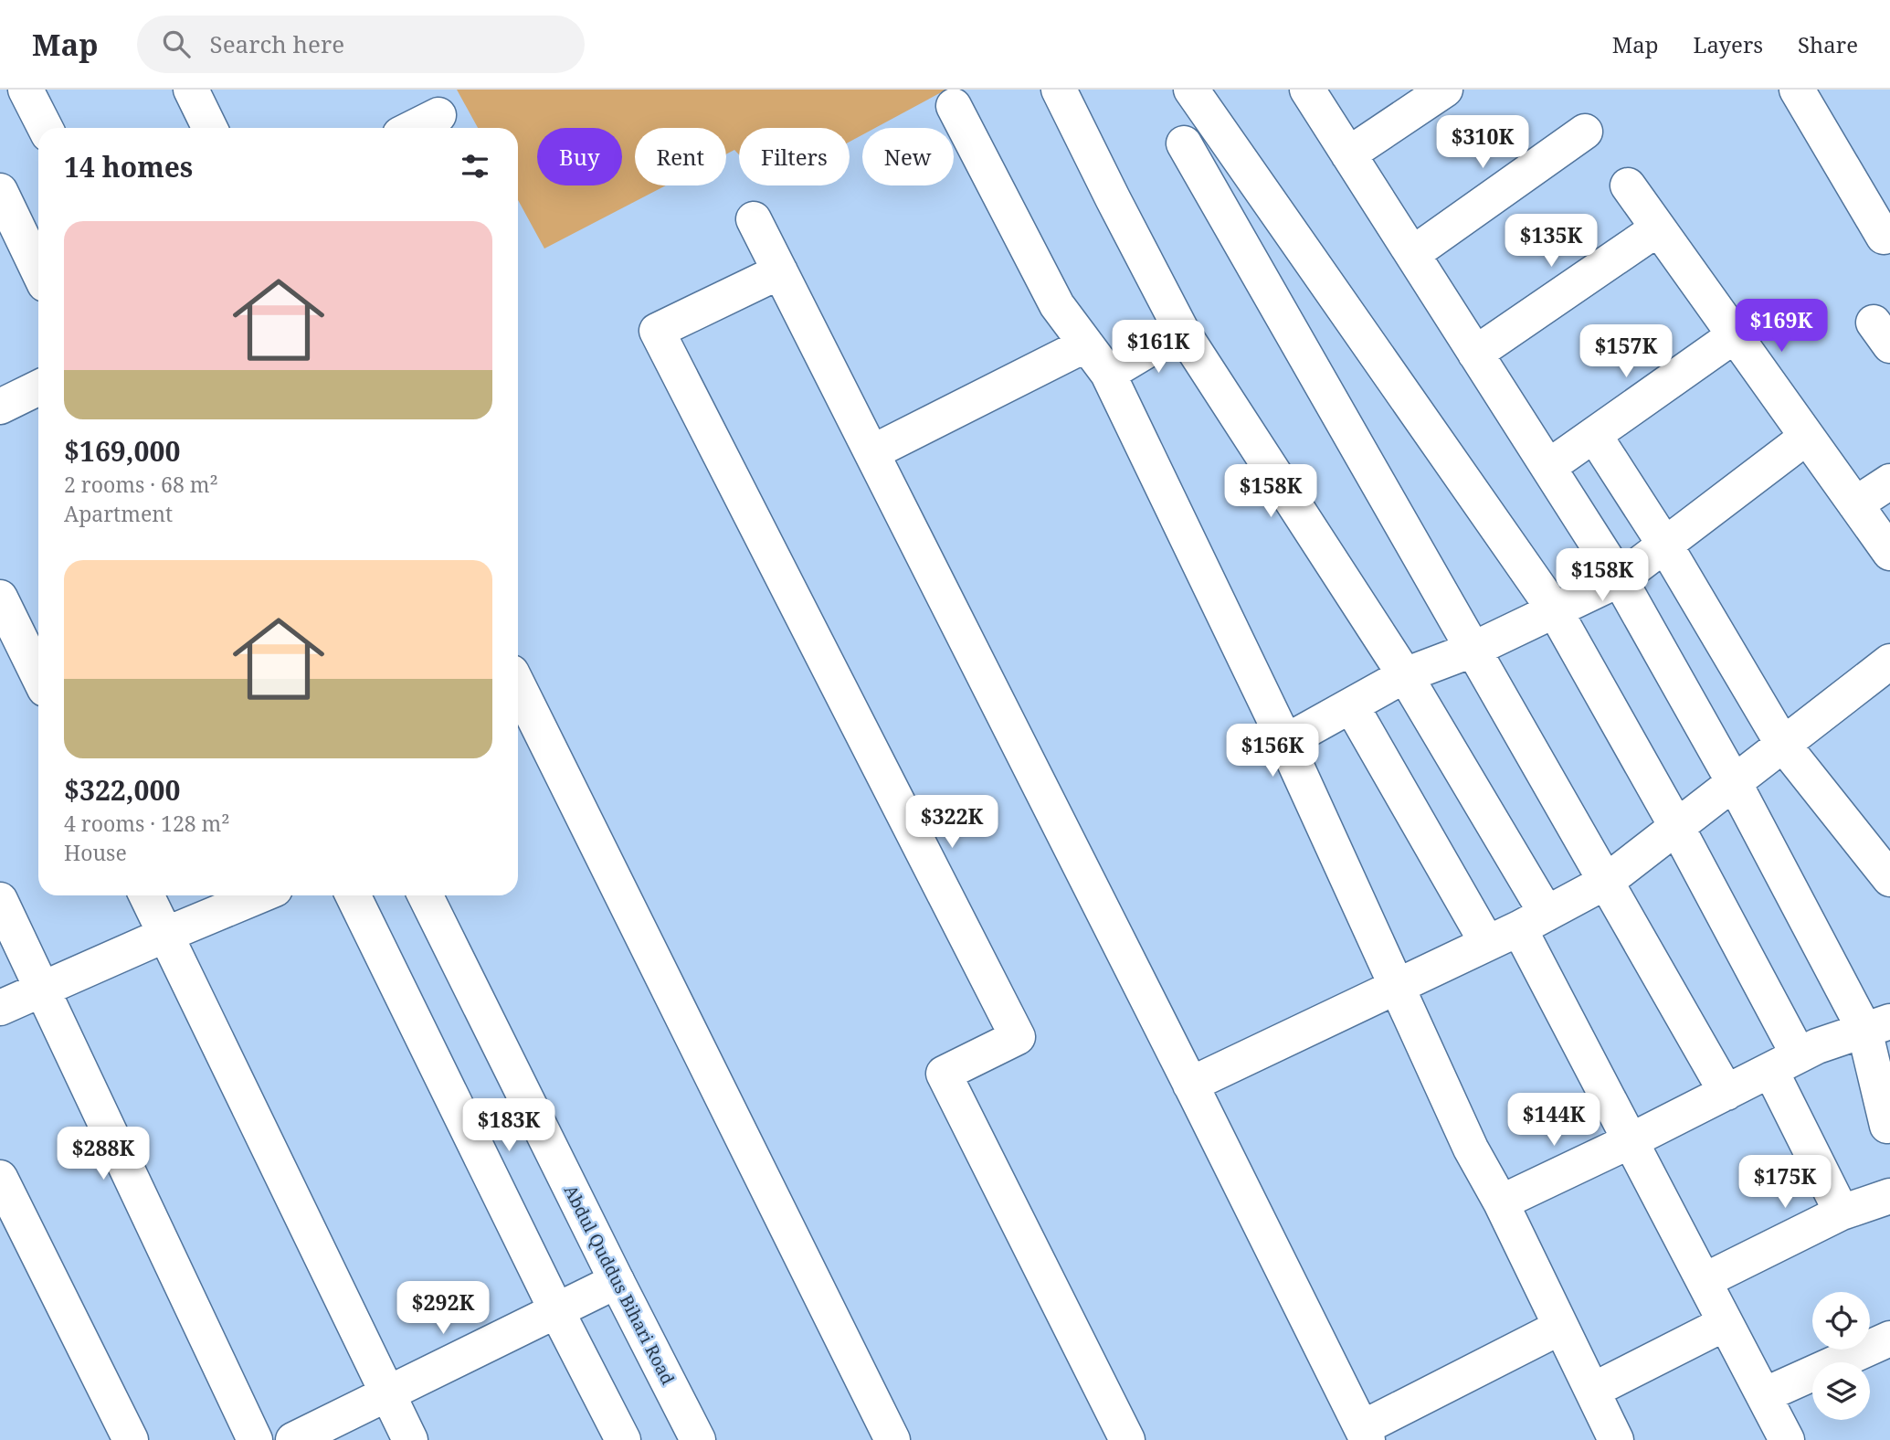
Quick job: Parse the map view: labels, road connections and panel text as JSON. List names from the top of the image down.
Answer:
{
  "streets": {
    "street": ["Abdul Quddus Bihari Road"]
  },
  "page": {
    "header": "Map",
    "search": "Search here",
    "nav": ["Map", "Layers", "Share"],
    "price": [
      "$310K",
      "$135K",
      "$169K",
      "$161K",
      "$157K",
      "$158K",
      "$158K",
      "$156K",
      "$322K",
      "$144K",
      "$183K",
      "$288K",
      "$175K",
      "$292K"
    ],
    "chip": [
      "Buy",
      "Rent",
      "Filters",
      "New"
    ],
    "heading": "14 homes",
    "list": [
      {
        "name": "$169,000",
        "note": "2 rooms · 68 m² · Apartment"
      },
      {
        "name": "$322,000",
        "note": "4 rooms · 128 m² · House"
      }
    ]
  }
}
